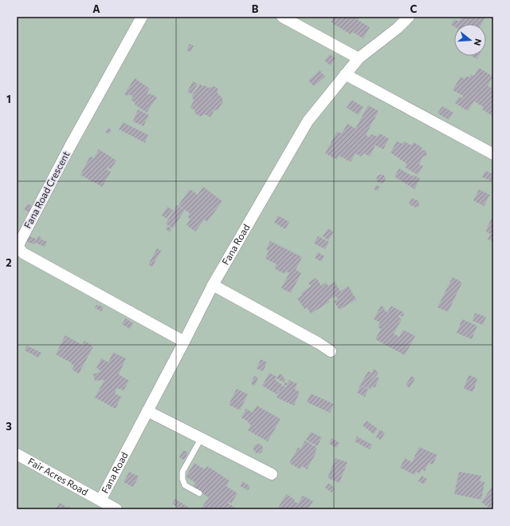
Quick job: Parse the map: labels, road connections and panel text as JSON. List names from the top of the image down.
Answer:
{
  "streets": {
    "street": ["Fana Road Crescent", "Fana Road", "Fair Acres Road"]
  },
  "crossings": [
    ["Fana Road Crescent", "Fana Road"],
    ["Fana Road", "Fair Acres Road"]
  ],
  "north": "right",
  "grid": {
    "columns": ["A", "B", "C"],
    "rows": ["1", "2", "3"]
  }
}
